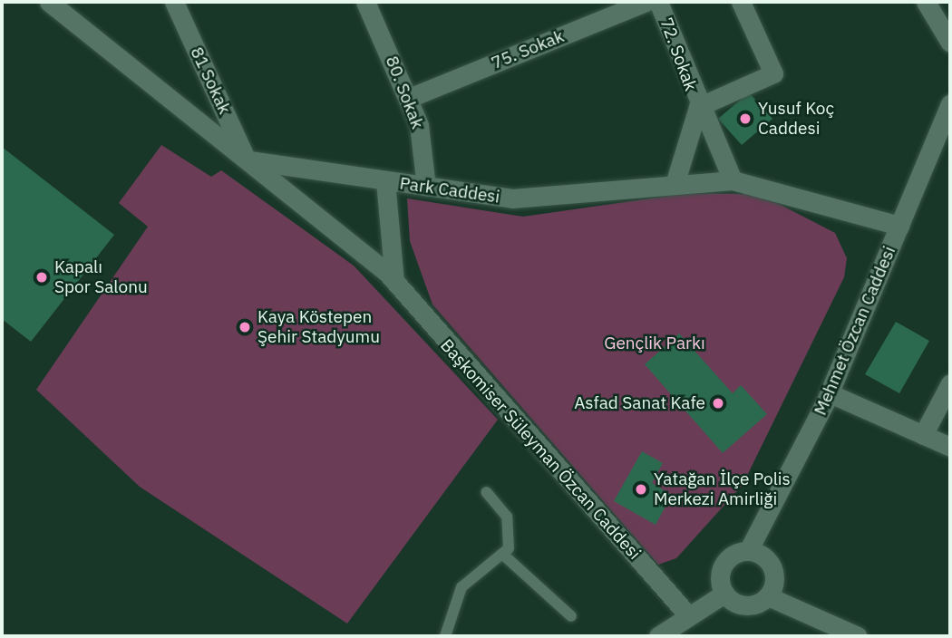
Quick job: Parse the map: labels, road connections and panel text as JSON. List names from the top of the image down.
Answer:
{
  "streets": {
    "street": [
      "75. Sokak",
      "72. Sokak",
      "81 Sokak",
      "80. Sokak",
      "Park Caddesi",
      "Mehmet Özcan Caddesi",
      "Başkomiser Süleyman Özcan Caddesi"
    ]
  },
  "crossings": [
    ["75. Sokak", "80. Sokak"],
    ["72. Sokak", "Park Caddesi"],
    ["81 Sokak", "Park Caddesi"],
    ["81 Sokak", "Başkomiser Süleyman Özcan Caddesi"],
    ["80. Sokak", "Park Caddesi"],
    ["Park Caddesi", "Mehmet Özcan Caddesi"],
    ["Park Caddesi", "Başkomiser Süleyman Özcan Caddesi"]
  ],
  "parks": ["Gençlik Parkı"],
  "places": [
    "Yusuf Koç Caddesi",
    "Kapalı Spor Salonu",
    "Kaya Köstepen Şehir Stadyumu",
    "Asfad Sanat Kafe",
    "Yatağan İlçe Polis Merkezi Amirliği"
  ]
}
